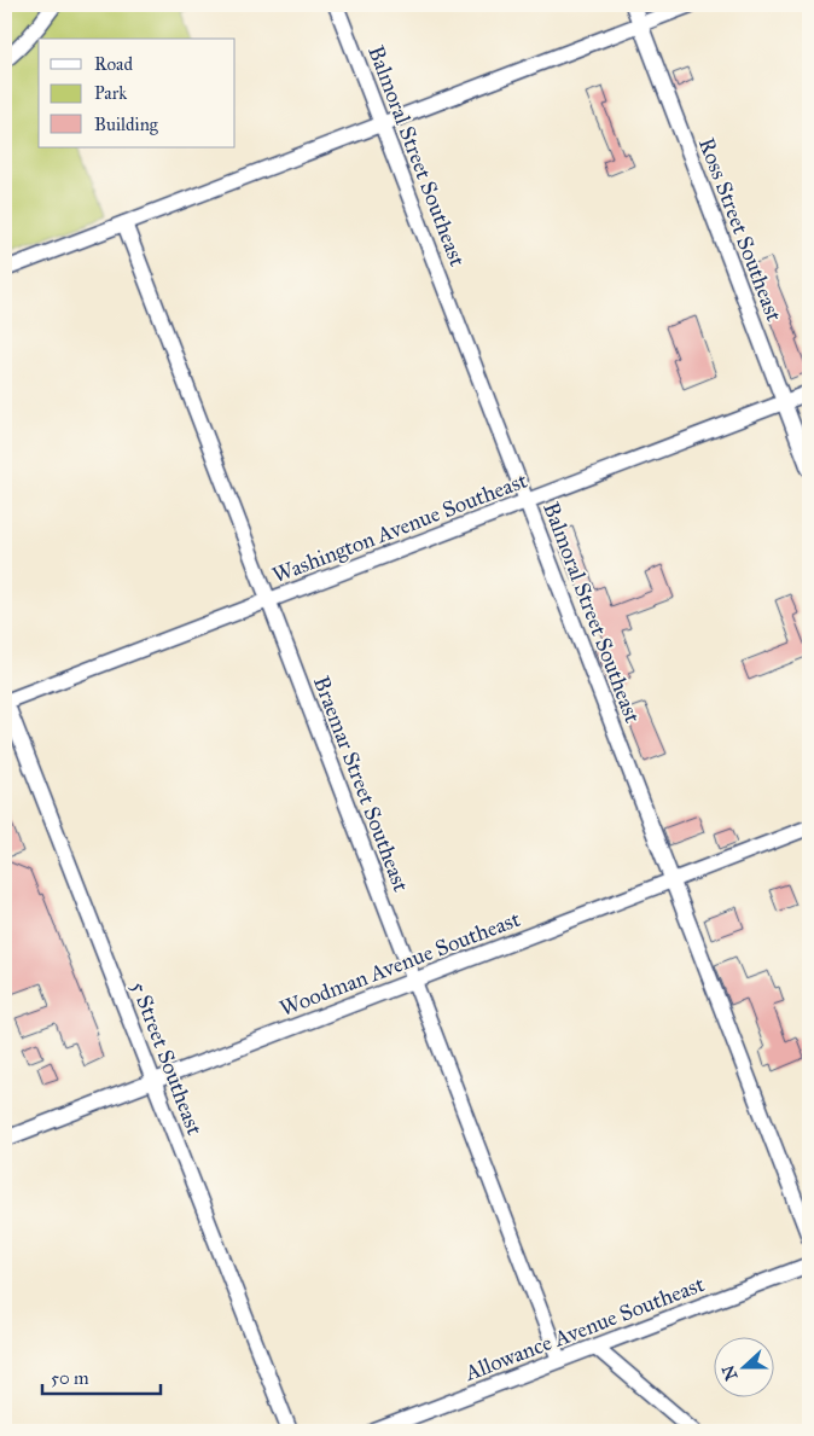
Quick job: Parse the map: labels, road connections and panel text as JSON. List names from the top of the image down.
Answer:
{
  "streets": {
    "street": [
      "Balmoral Street Southeast",
      "Ross Street Southeast",
      "Washington Avenue Southeast",
      "Braemar Street Southeast",
      "Woodman Avenue Southeast",
      "5 Street Southeast",
      "Allowance Avenue Southeast"
    ]
  },
  "crossings": [
    ["Balmoral Street Southeast", "Washington Avenue Southeast"],
    ["Balmoral Street Southeast", "Woodman Avenue Southeast"],
    ["Ross Street Southeast", "Washington Avenue Southeast"],
    ["Washington Avenue Southeast", "Braemar Street Southeast"],
    ["Washington Avenue Southeast", "5 Street Southeast"],
    ["Braemar Street Southeast", "Woodman Avenue Southeast"],
    ["Braemar Street Southeast", "Allowance Avenue Southeast"],
    ["Woodman Avenue Southeast", "5 Street Southeast"]
  ],
  "legend": ["Road", "Park", "Building"],
  "scale_bar": "50 m",
  "north": "left"
}
